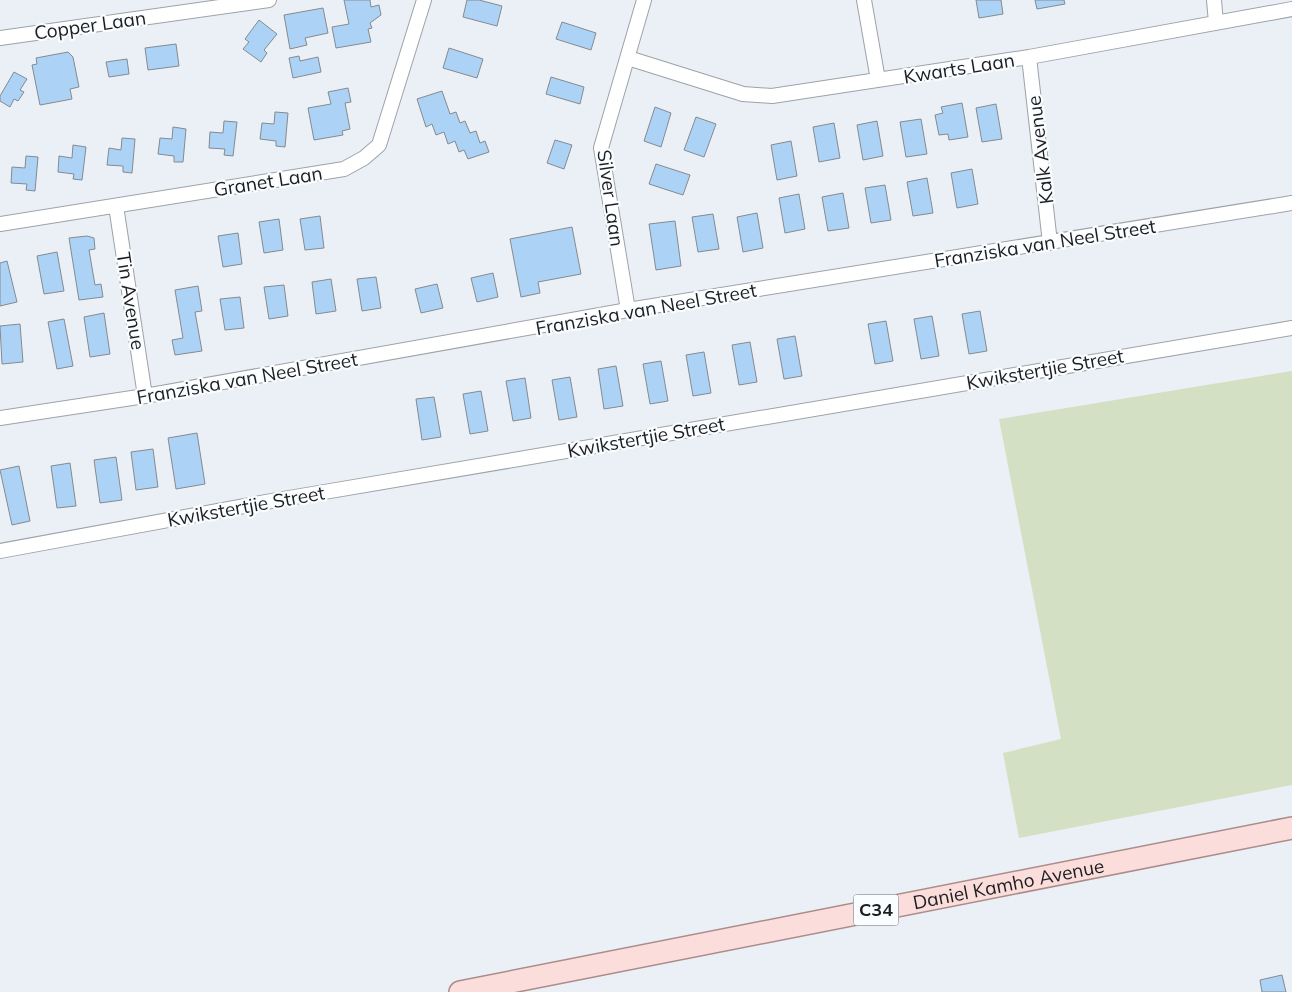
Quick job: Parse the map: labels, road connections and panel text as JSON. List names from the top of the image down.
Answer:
{
  "streets": {
    "main road": ["Daniel Kamho Avenue", "C34"],
    "street": [
      "Copper Laan",
      "Kwarts Laan",
      "Kalk Avenue",
      "Granet Laan",
      "Silver Laan",
      "Franziska van Neel Street",
      "Tin Avenue",
      "Kwikstertjie Street"
    ]
  },
  "crossings": [
    ["Kwarts Laan", "Kalk Avenue"],
    ["Kwarts Laan", "Silver Laan"],
    ["Kalk Avenue", "Franziska van Neel Street"],
    ["Granet Laan", "Tin Avenue"],
    ["Silver Laan", "Franziska van Neel Street"],
    ["Franziska van Neel Street", "Tin Avenue"]
  ]
}
